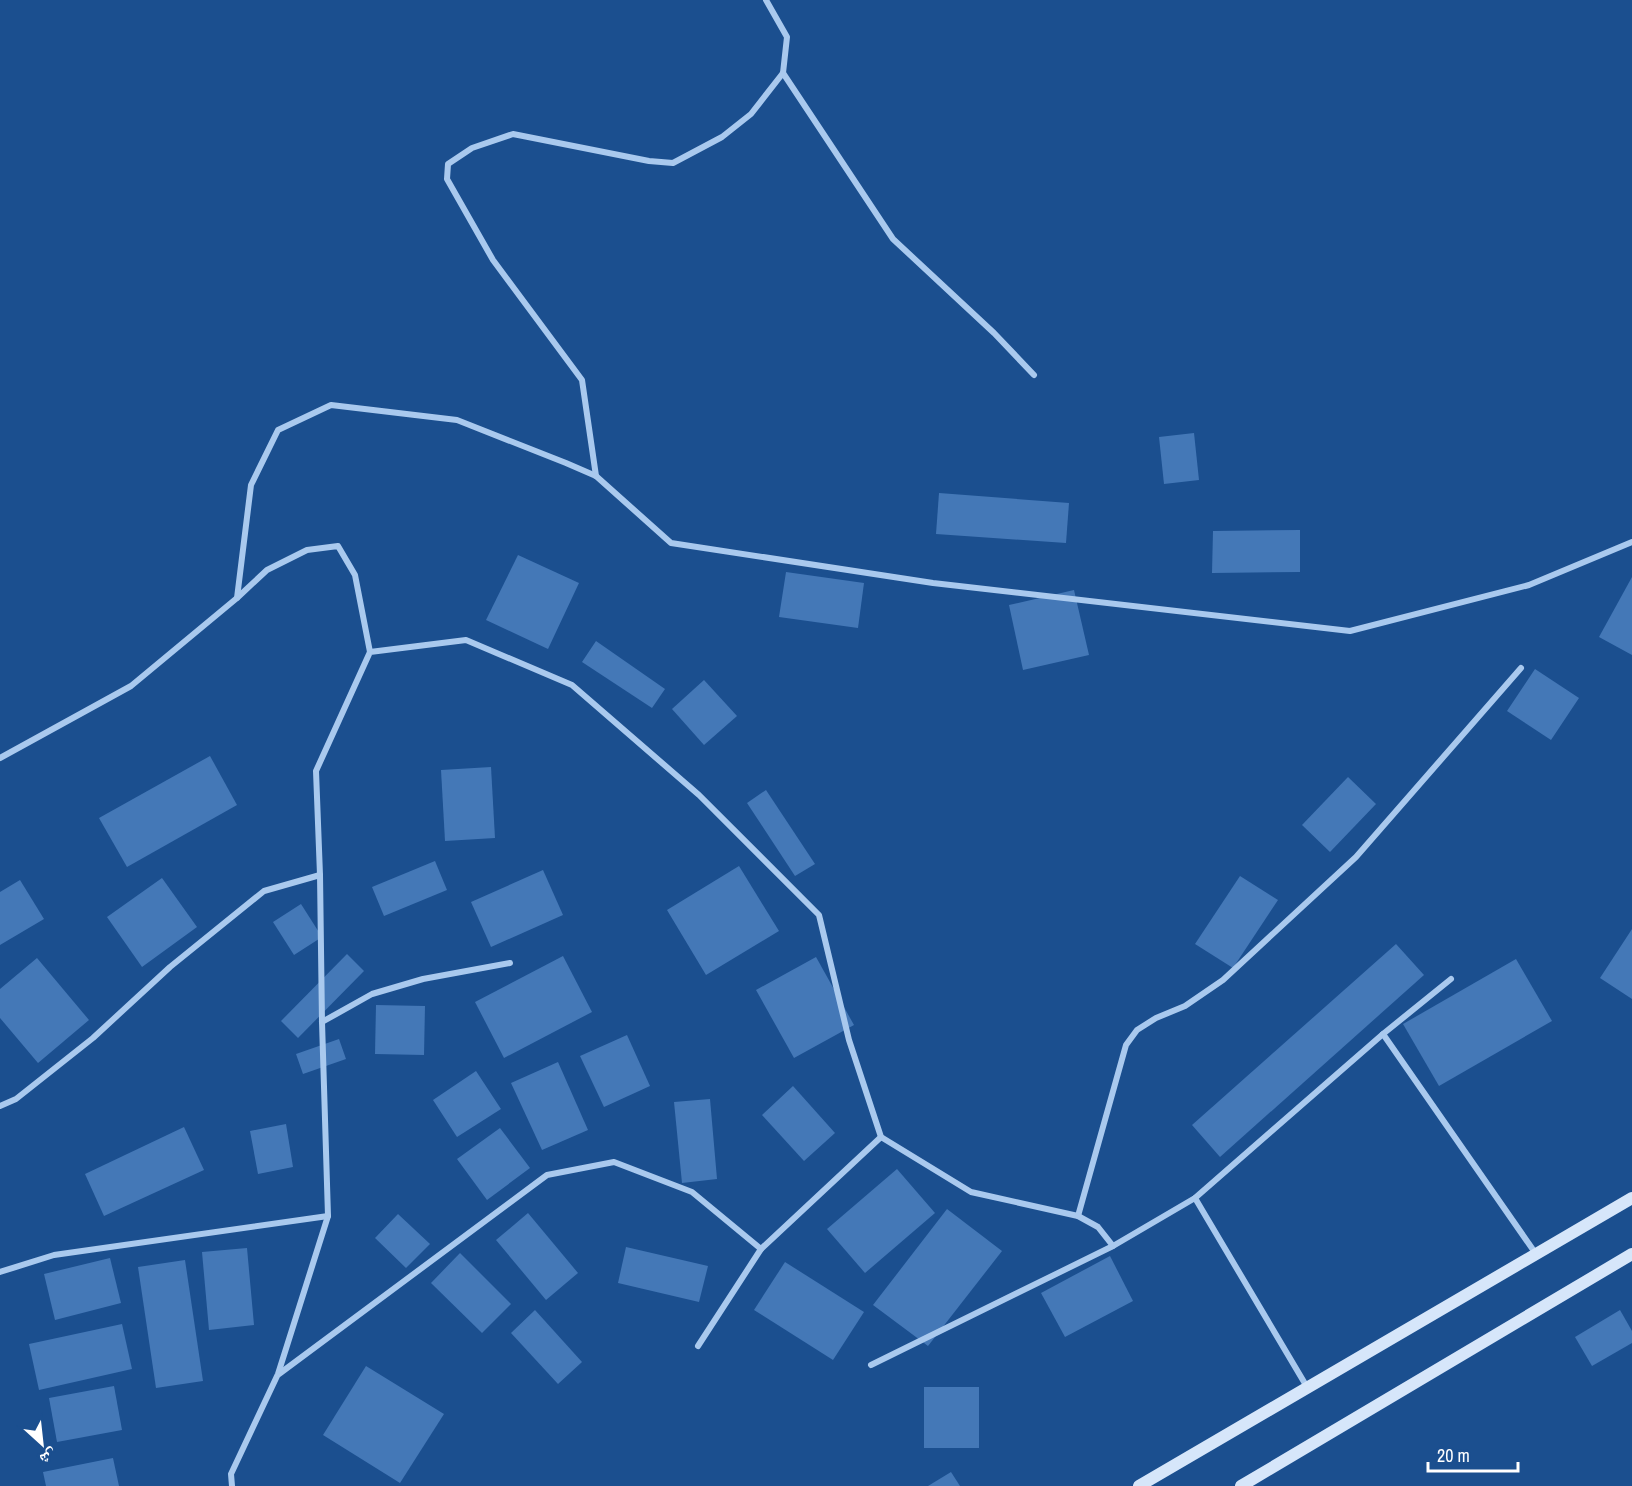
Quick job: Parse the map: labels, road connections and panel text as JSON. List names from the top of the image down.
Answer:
{
  "scale_bar": "20 m",
  "north": "bottom right"
}
